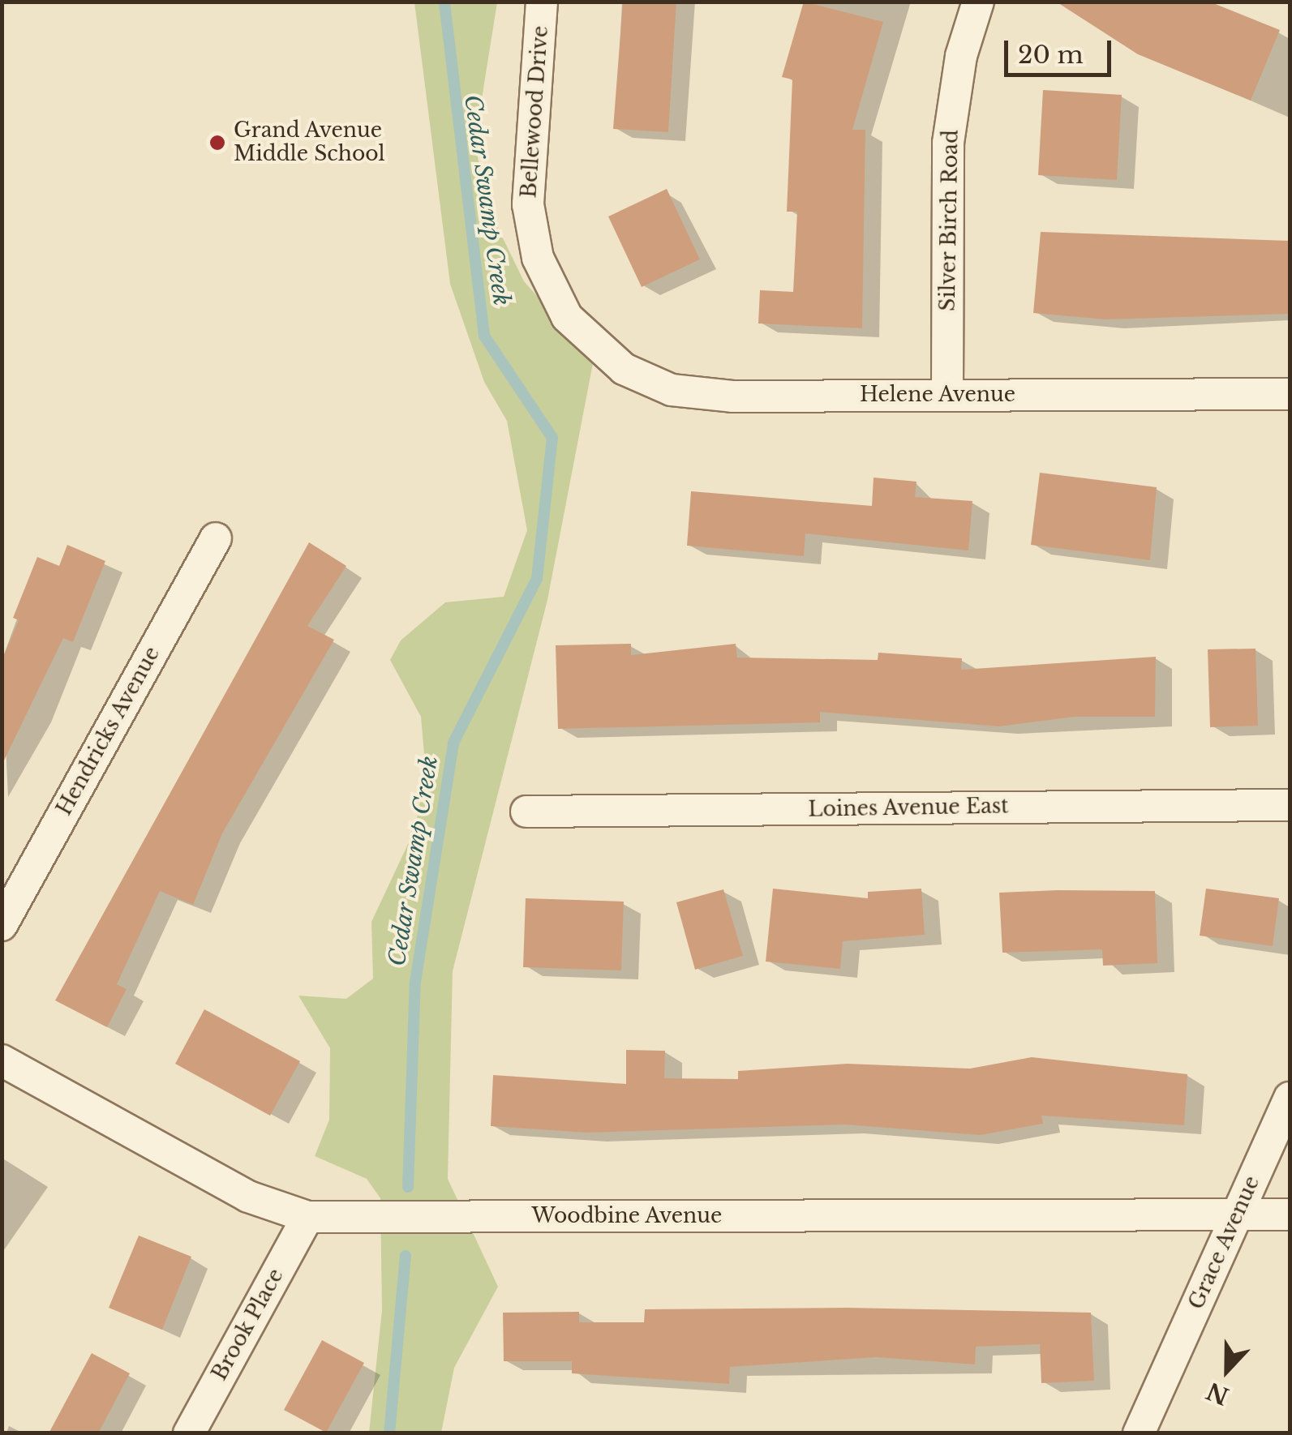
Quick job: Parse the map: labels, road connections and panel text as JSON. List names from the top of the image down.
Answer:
{
  "streets": {
    "street": [
      "Bellewood Drive",
      "Silver Birch Road",
      "Helene Avenue",
      "Hendricks Avenue",
      "Loines Avenue East",
      "Woodbine Avenue",
      "Grace Avenue",
      "Brook Place"
    ]
  },
  "crossings": [
    ["Bellewood Drive", "Helene Avenue"],
    ["Silver Birch Road", "Helene Avenue"],
    ["Woodbine Avenue", "Grace Avenue"],
    ["Woodbine Avenue", "Brook Place"]
  ],
  "water": ["Cedar Swamp Creek"],
  "places": ["Grand Avenue Middle School"],
  "scale_bar": "20 m",
  "north": "bottom"
}
